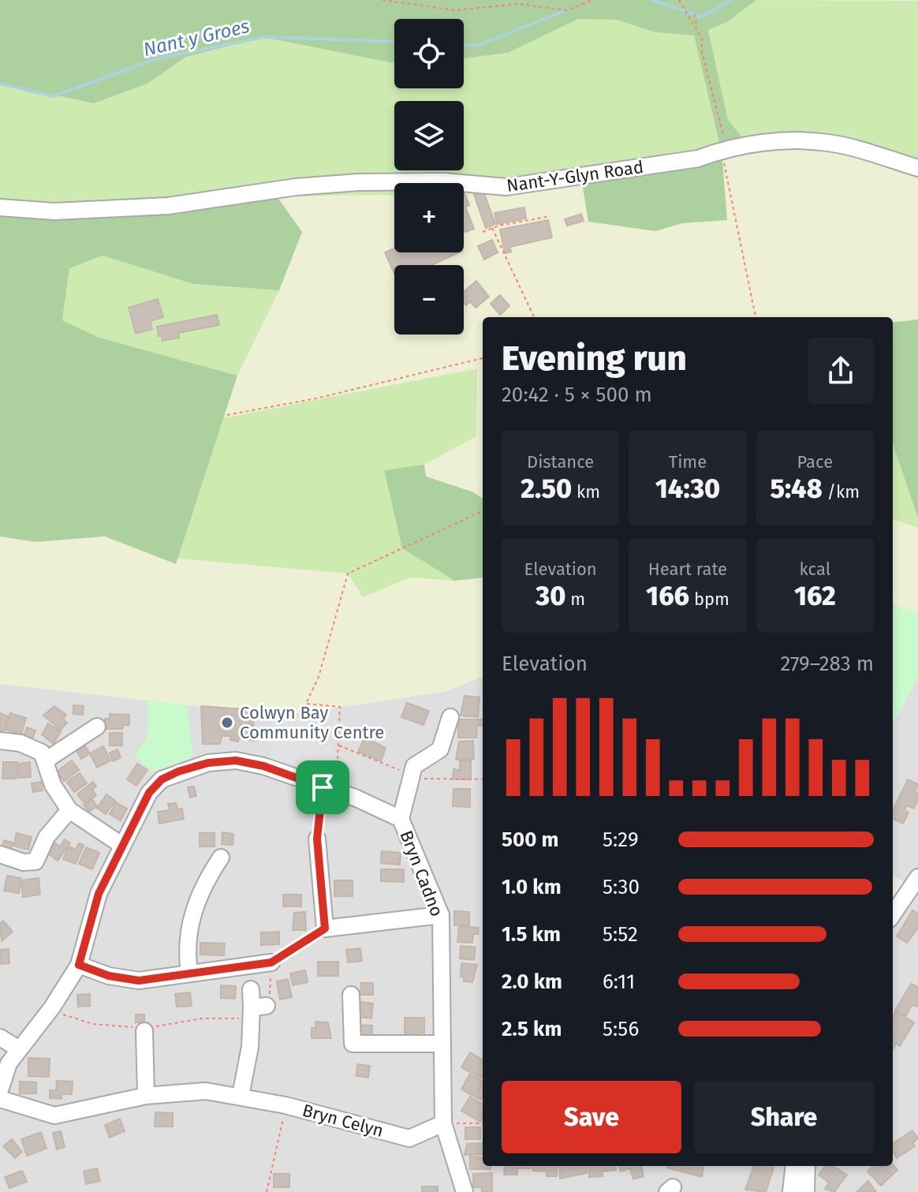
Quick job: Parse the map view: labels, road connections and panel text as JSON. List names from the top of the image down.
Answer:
{
  "streets": {
    "street": ["Nant-Y-Glyn Road", "Bryn Cadno", "Bryn Celyn"]
  },
  "crossings": [
    ["Bryn Cadno", "Bryn Celyn"]
  ],
  "water": ["Nant y Groes"],
  "places": ["Colwyn Bay Community Centre"],
  "page": {
    "map_buttons": ["+", "−"],
    "heading": ["Evening run", "20:42 · 5 × 500 m"],
    "stats": [
      ["Distance", "2.50 km"],
      ["Time", "14:30"],
      ["Pace", "5:48 /km"],
      ["Elevation", "30 m"],
      ["Heart rate", "166 bpm"],
      ["kcal", "162"]
    ],
    "chart": ["Elevation", "279–283 m"],
    "list": [
      {
        "name": "500 m",
        "note": "5:29"
      },
      {
        "name": "1.0 km",
        "note": "5:30"
      },
      {
        "name": "1.5 km",
        "note": "5:52"
      },
      {
        "name": "2.0 km",
        "note": "6:11"
      },
      {
        "name": "2.5 km",
        "note": "5:56"
      }
    ],
    "buttons": ["Save", "Share"]
  }
}
